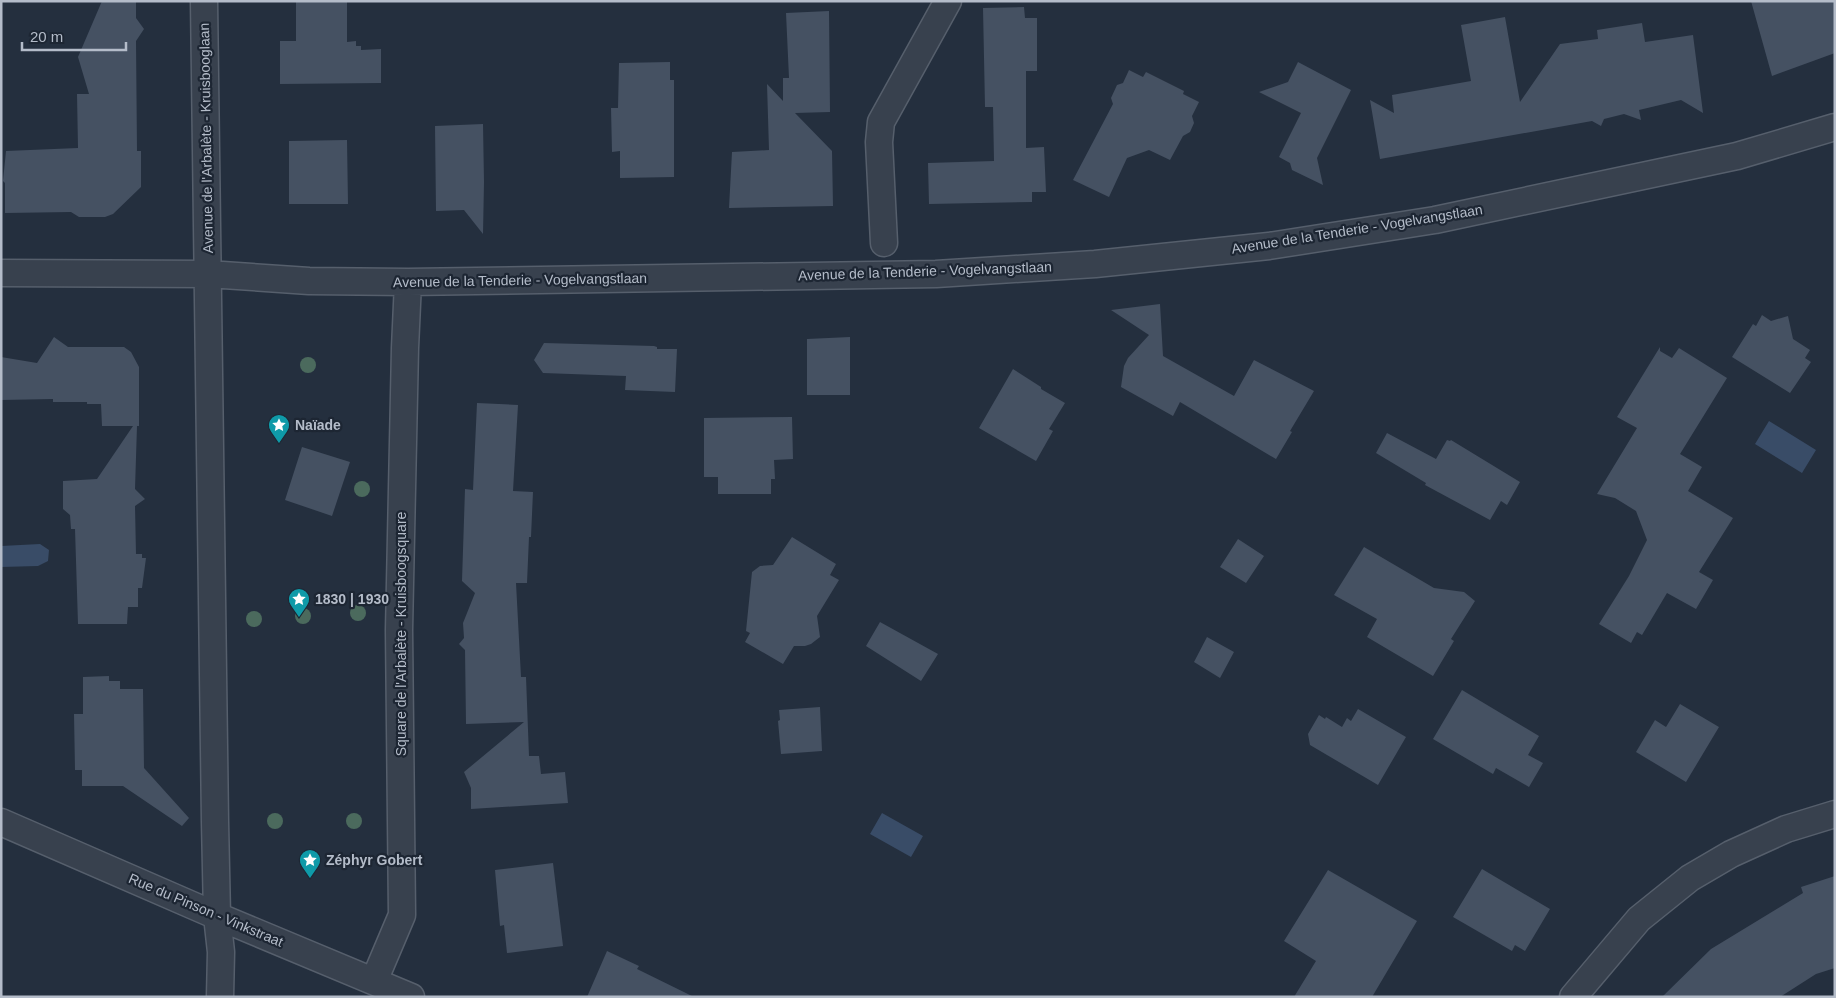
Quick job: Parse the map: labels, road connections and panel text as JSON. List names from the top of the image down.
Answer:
{
  "streets": {
    "street": [
      "Avenue de l'Arbalète - Kruisbooglaan",
      "Avenue de la Tenderie - Vogelvangstlaan",
      "Square de l'Arbalète - Kruisboogsquare",
      "Rue du Pinson - Vinkstraat"
    ]
  },
  "crossings": [
    ["Avenue de l'Arbalète - Kruisbooglaan", "Avenue de la Tenderie - Vogelvangstlaan"],
    ["Avenue de la Tenderie - Vogelvangstlaan", "Square de l'Arbalète - Kruisboogsquare"],
    ["Square de l'Arbalète - Kruisboogsquare", "Rue du Pinson - Vinkstraat"]
  ],
  "places": {
    "place": ["Naïade", "1830 | 1930", "Zéphyr Gobert"]
  },
  "scale_bar": "20 m"
}
